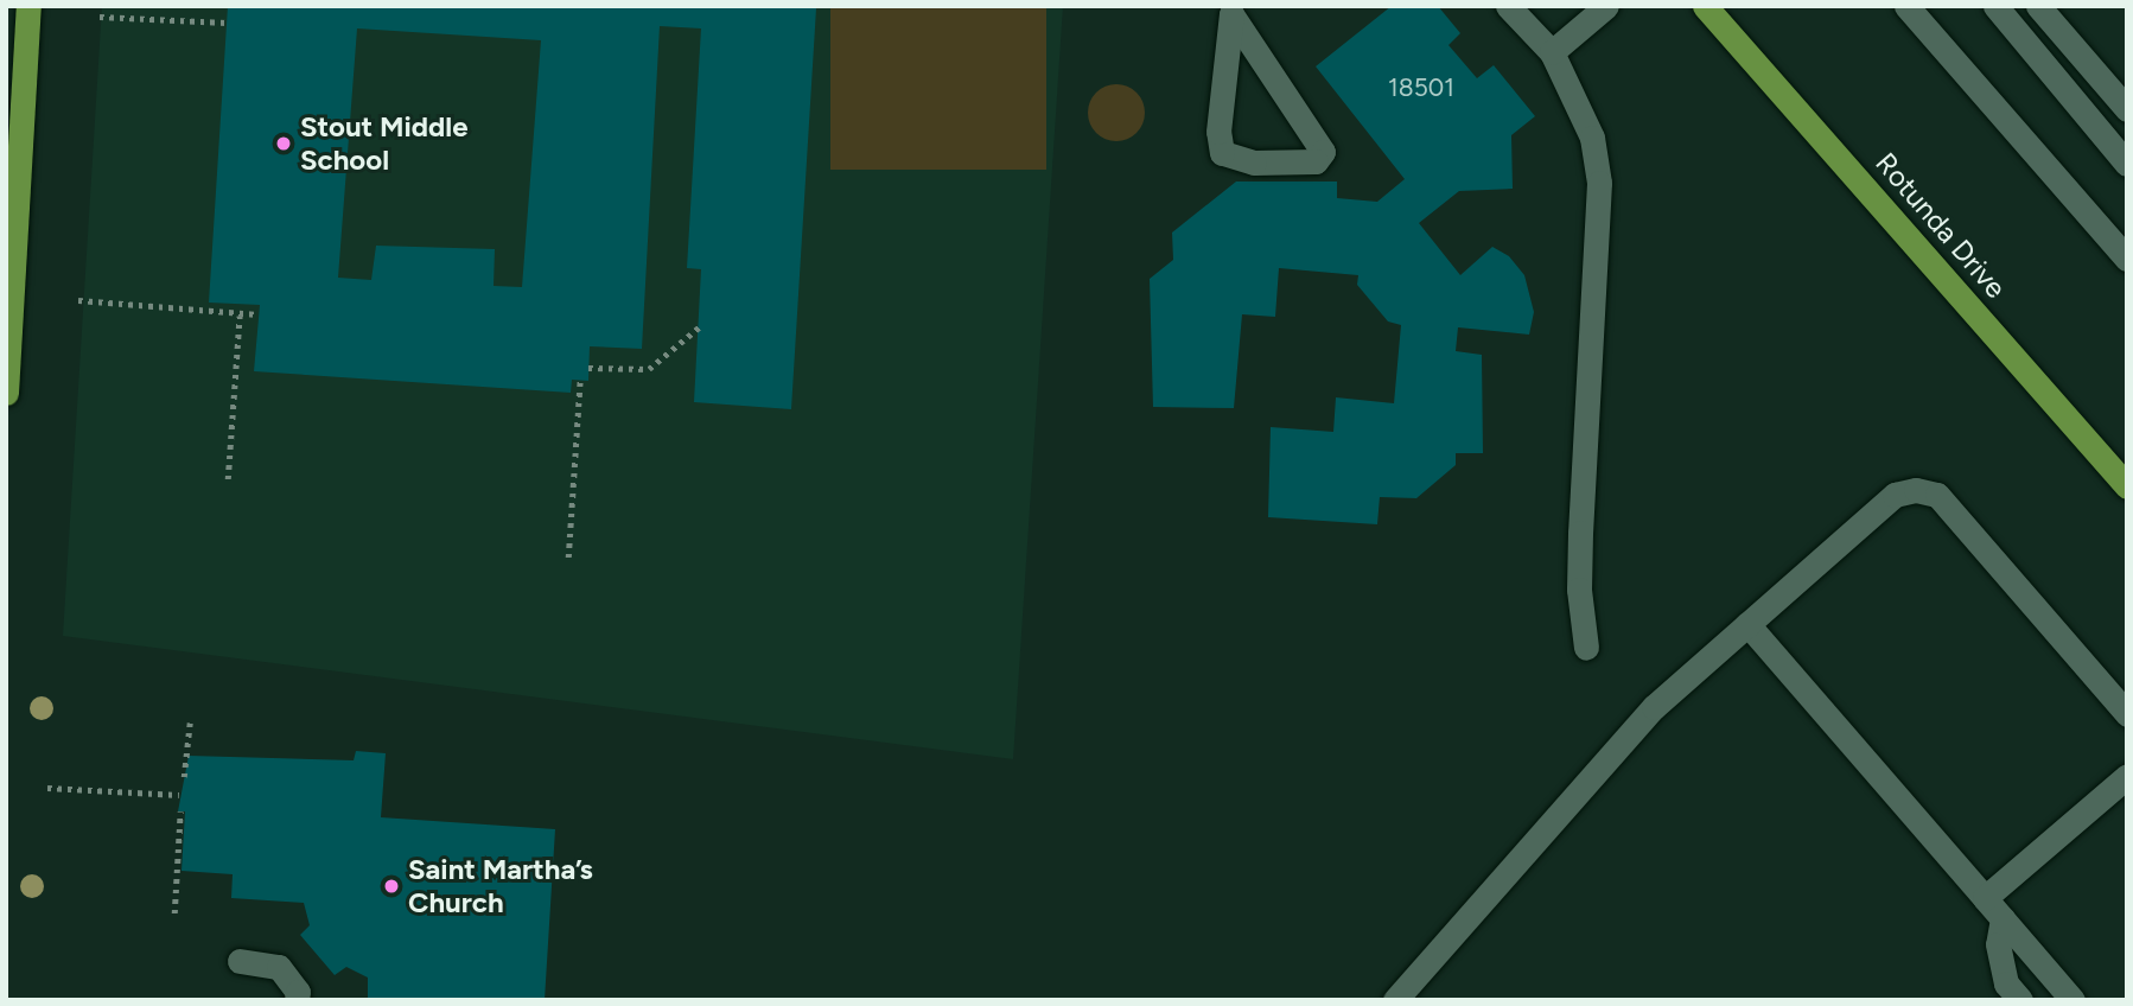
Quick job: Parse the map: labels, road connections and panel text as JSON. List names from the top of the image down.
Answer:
{
  "streets": {
    "main road": ["Rotunda Drive"]
  },
  "places": ["Stout Middle School", "Saint Martha’s Church"],
  "house_numbers": ["18501"]
}
